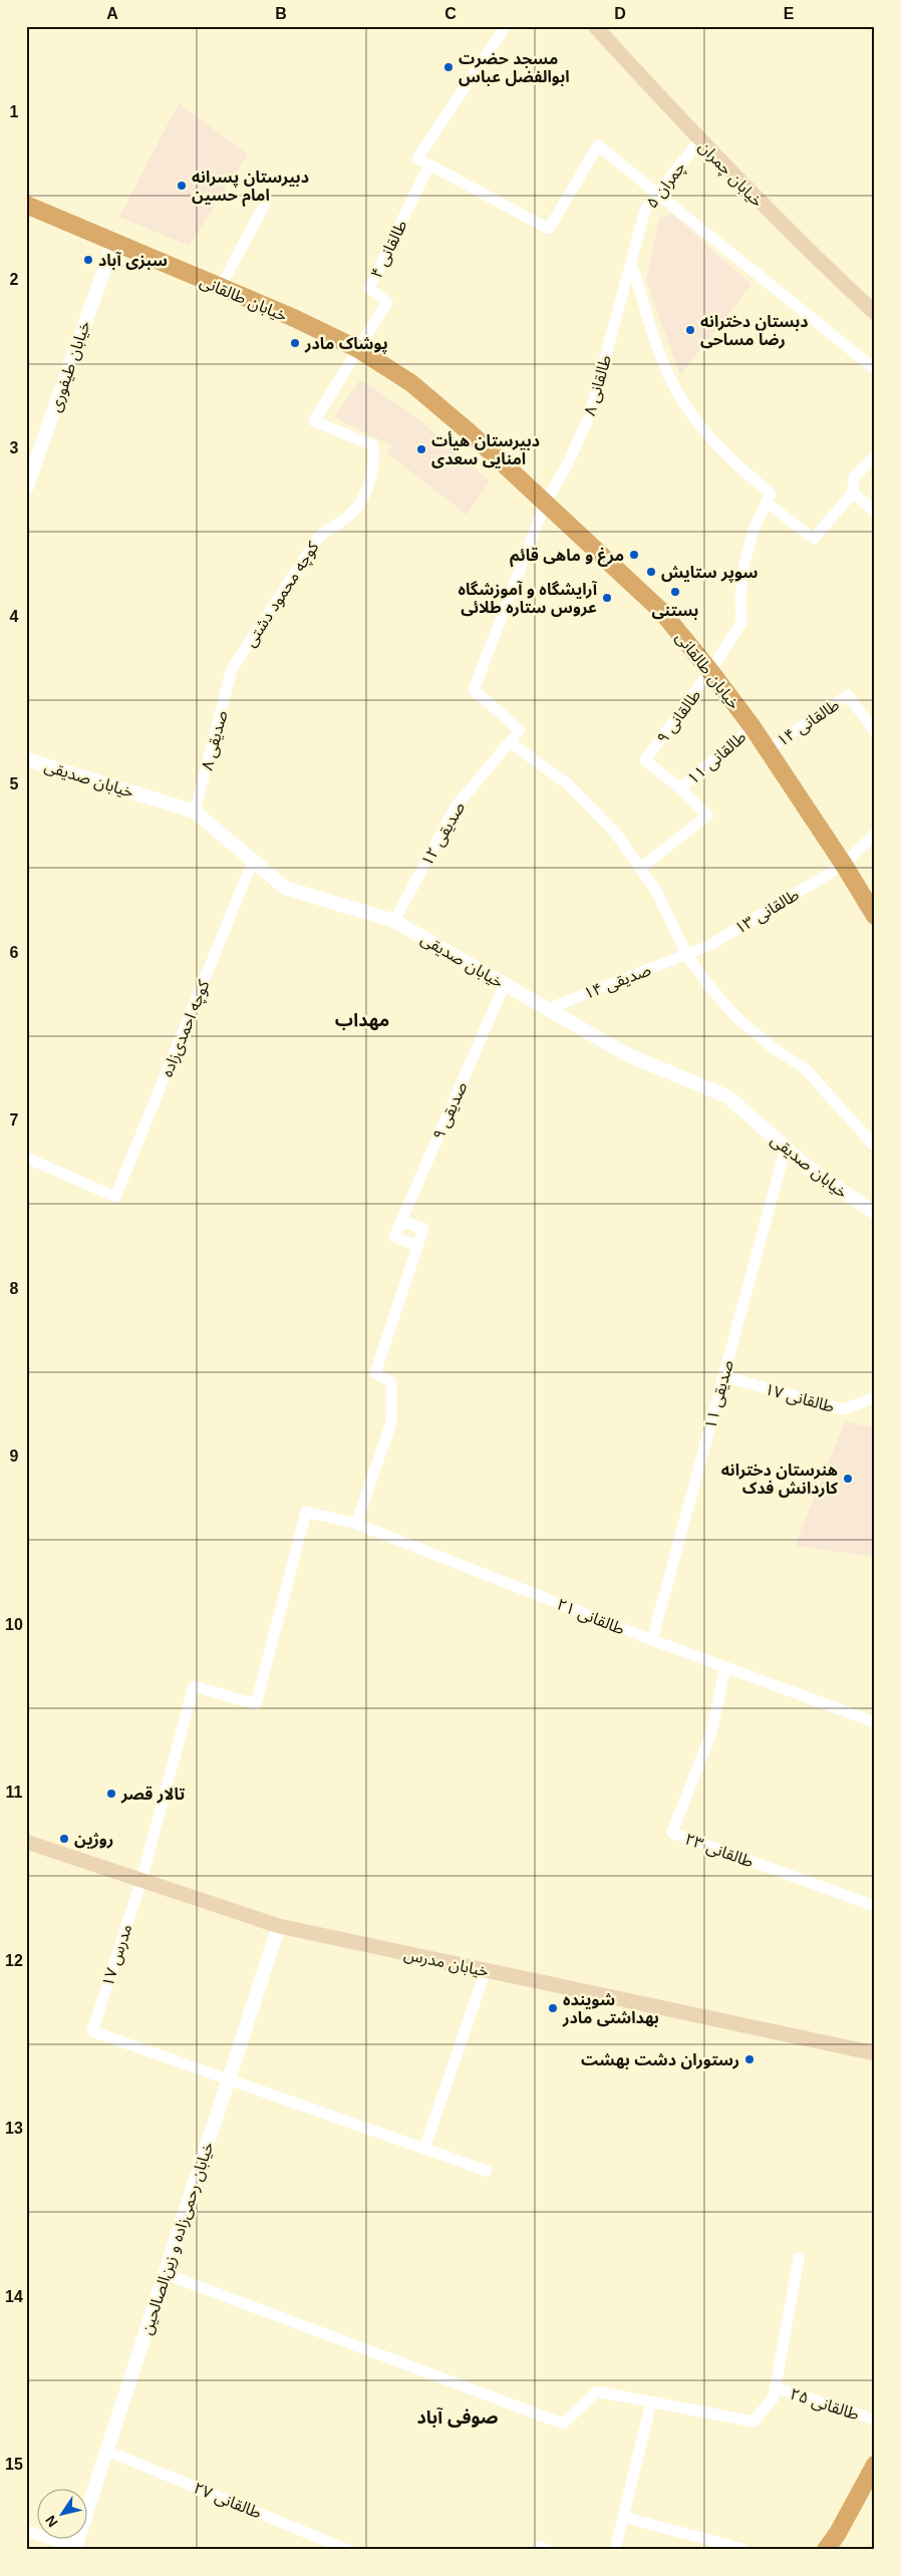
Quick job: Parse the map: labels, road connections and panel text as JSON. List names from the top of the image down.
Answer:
{
  "streets": {
    "main road": ["خیابان چمران", "خیابان طالقانی", "خیابان مدرس"],
    "street": [
      "چمران ۵",
      "طالقانی ۴",
      "خیابان طیفوری",
      "طالقانی ۸",
      "کوچه محمود دشتی",
      "طالقانی ۹",
      "طالقانی ۱۴",
      "صدیقی ۸",
      "طالقانی ۱۱",
      "خیابان صدیقی",
      "صدیقی ۱۲",
      "طالقانی ۱۳",
      "صدیقی ۱۴",
      "کوچه احمدی‌زاده",
      "صدیقی ۹",
      "صدیقی ۱۱",
      "طالقانی ۱۷",
      "طالقانی ۲۱",
      "طالقانی ۲۳",
      "مدرس ۱۷",
      "خیابان رحمی‌زاده و زین‌الصالحین",
      "طالقانی ۲۵",
      "طالقانی ۲۷"
    ]
  },
  "crossings": [
    ["خیابان چمران", "چمران ۵"],
    ["چمران ۵", "طالقانی ۸"],
    ["طالقانی ۴", "خیابان طالقانی"],
    ["طالقانی ۴", "کوچه محمود دشتی"],
    ["خیابان طالقانی", "خیابان طیفوری"],
    ["خیابان طالقانی", "طالقانی ۸"],
    ["خیابان طالقانی", "کوچه محمود دشتی"],
    ["خیابان طالقانی", "طالقانی ۹"],
    ["خیابان طالقانی", "طالقانی ۱۴"],
    ["خیابان طالقانی", "طالقانی ۱۱"],
    ["خیابان طالقانی", "طالقانی ۱۳"],
    ["طالقانی ۸", "صدیقی ۱۲"],
    ["کوچه محمود دشتی", "صدیقی ۸"],
    ["طالقانی ۹", "طالقانی ۱۱"],
    ["صدیقی ۸", "خیابان صدیقی"],
    ["خیابان صدیقی", "صدیقی ۱۲"],
    ["خیابان صدیقی", "صدیقی ۱۴"],
    ["خیابان صدیقی", "کوچه احمدی‌زاده"],
    ["خیابان صدیقی", "صدیقی ۹"],
    ["خیابان صدیقی", "صدیقی ۱۱"],
    ["طالقانی ۱۳", "صدیقی ۱۴"],
    ["صدیقی ۱۱", "طالقانی ۱۷"],
    ["صدیقی ۱۱", "طالقانی ۲۱"],
    ["طالقانی ۲۱", "طالقانی ۲۳"],
    ["طالقانی ۲۱", "مدرس ۱۷"],
    ["مدرس ۱۷", "خیابان مدرس"],
    ["مدرس ۱۷", "خیابان رحمی‌زاده و زین‌الصالحین"],
    ["خیابان مدرس", "خیابان رحمی‌زاده و زین‌الصالحین"],
    ["خیابان رحمی‌زاده و زین‌الصالحین", "طالقانی ۲۷"]
  ],
  "districts": ["مهداب", "صوفی آباد"],
  "places": [
    "مسجد حضرت ابوالفضل عباس",
    "دبیرستان پسرانه امام حسین",
    "سبزی آباد",
    "دبستان دخترانه رضا مساحی",
    "پوشاک مادر",
    "دبیرستان هیأت امنایی سعدی",
    "مرغ و ماهی قائم",
    "سوپر ستایش",
    "بستنی",
    "آرایشگاه و آموزشگاه عروس ستاره طلائی",
    "هنرستان دخترانه کاردانش فدک",
    "تالار قصر",
    "روژین",
    "شوینده بهداشتی مادر",
    "رستوران دشت بهشت"
  ],
  "north": "bottom left",
  "grid": {
    "columns": [
      "A",
      "B",
      "C",
      "D",
      "E"
    ],
    "rows": [
      "1",
      "2",
      "3",
      "4",
      "5",
      "6",
      "7",
      "8",
      "9",
      "10",
      "11",
      "12",
      "13",
      "14",
      "15"
    ]
  }
}
